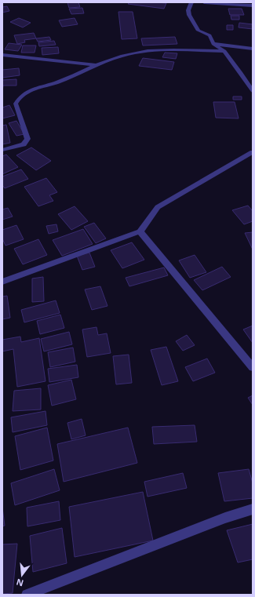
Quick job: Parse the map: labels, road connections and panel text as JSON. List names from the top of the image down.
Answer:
{
  "north": "bottom"
}
